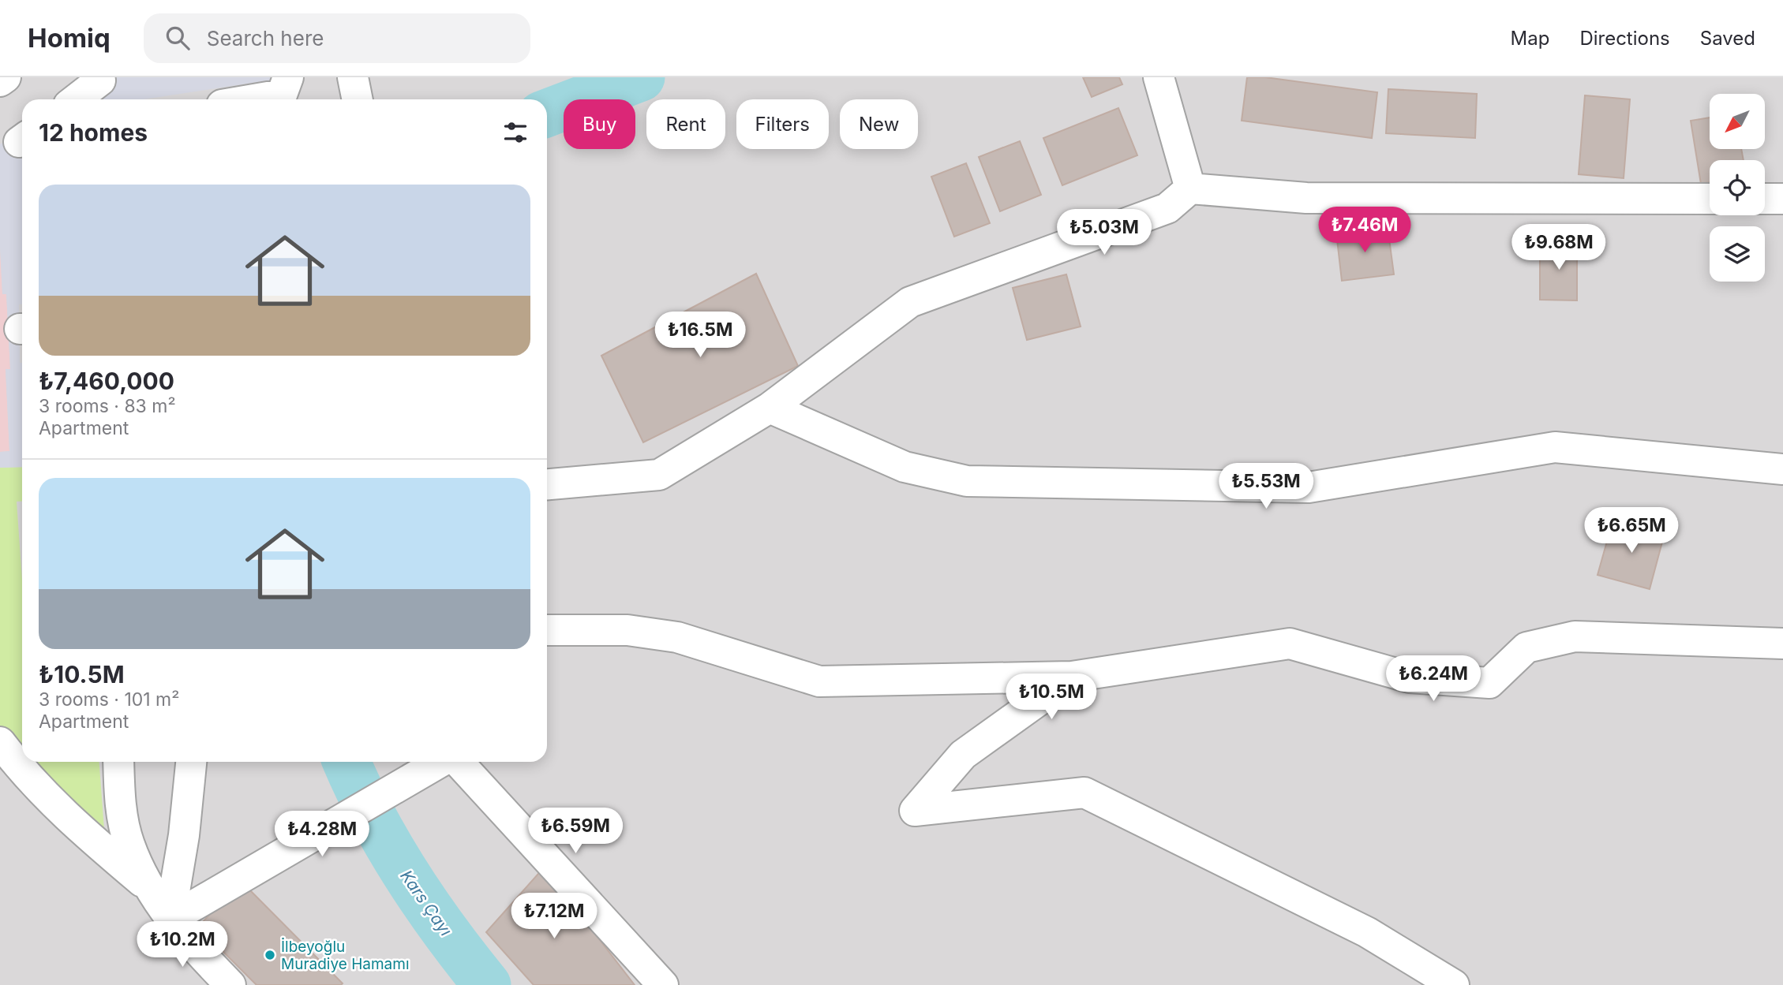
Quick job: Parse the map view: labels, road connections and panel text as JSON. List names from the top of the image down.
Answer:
{
  "water": ["Kars Çayı"],
  "places": ["İlbeyoğlu Muradiye Hamamı"],
  "north": "bottom left",
  "page": {
    "header": "Homiq",
    "search": "Search here",
    "nav": ["Map", "Directions", "Saved"],
    "chip": [
      "Buy",
      "Rent",
      "Filters",
      "New"
    ],
    "heading": "12 homes",
    "list": [
      {
        "name": "₺7,460,000",
        "note": "3 rooms · 83 m² · Apartment"
      },
      {
        "name": "₺10.5M",
        "note": "3 rooms · 101 m² · Apartment"
      }
    ],
    "price": [
      "₺7.46M",
      "₺5.03M",
      "₺9.68M",
      "₺16.5M",
      "₺5.53M",
      "₺6.65M",
      "₺6.24M",
      "₺10.5M",
      "₺6.59M",
      "₺4.28M",
      "₺7.12M",
      "₺10.2M"
    ]
  }
}
